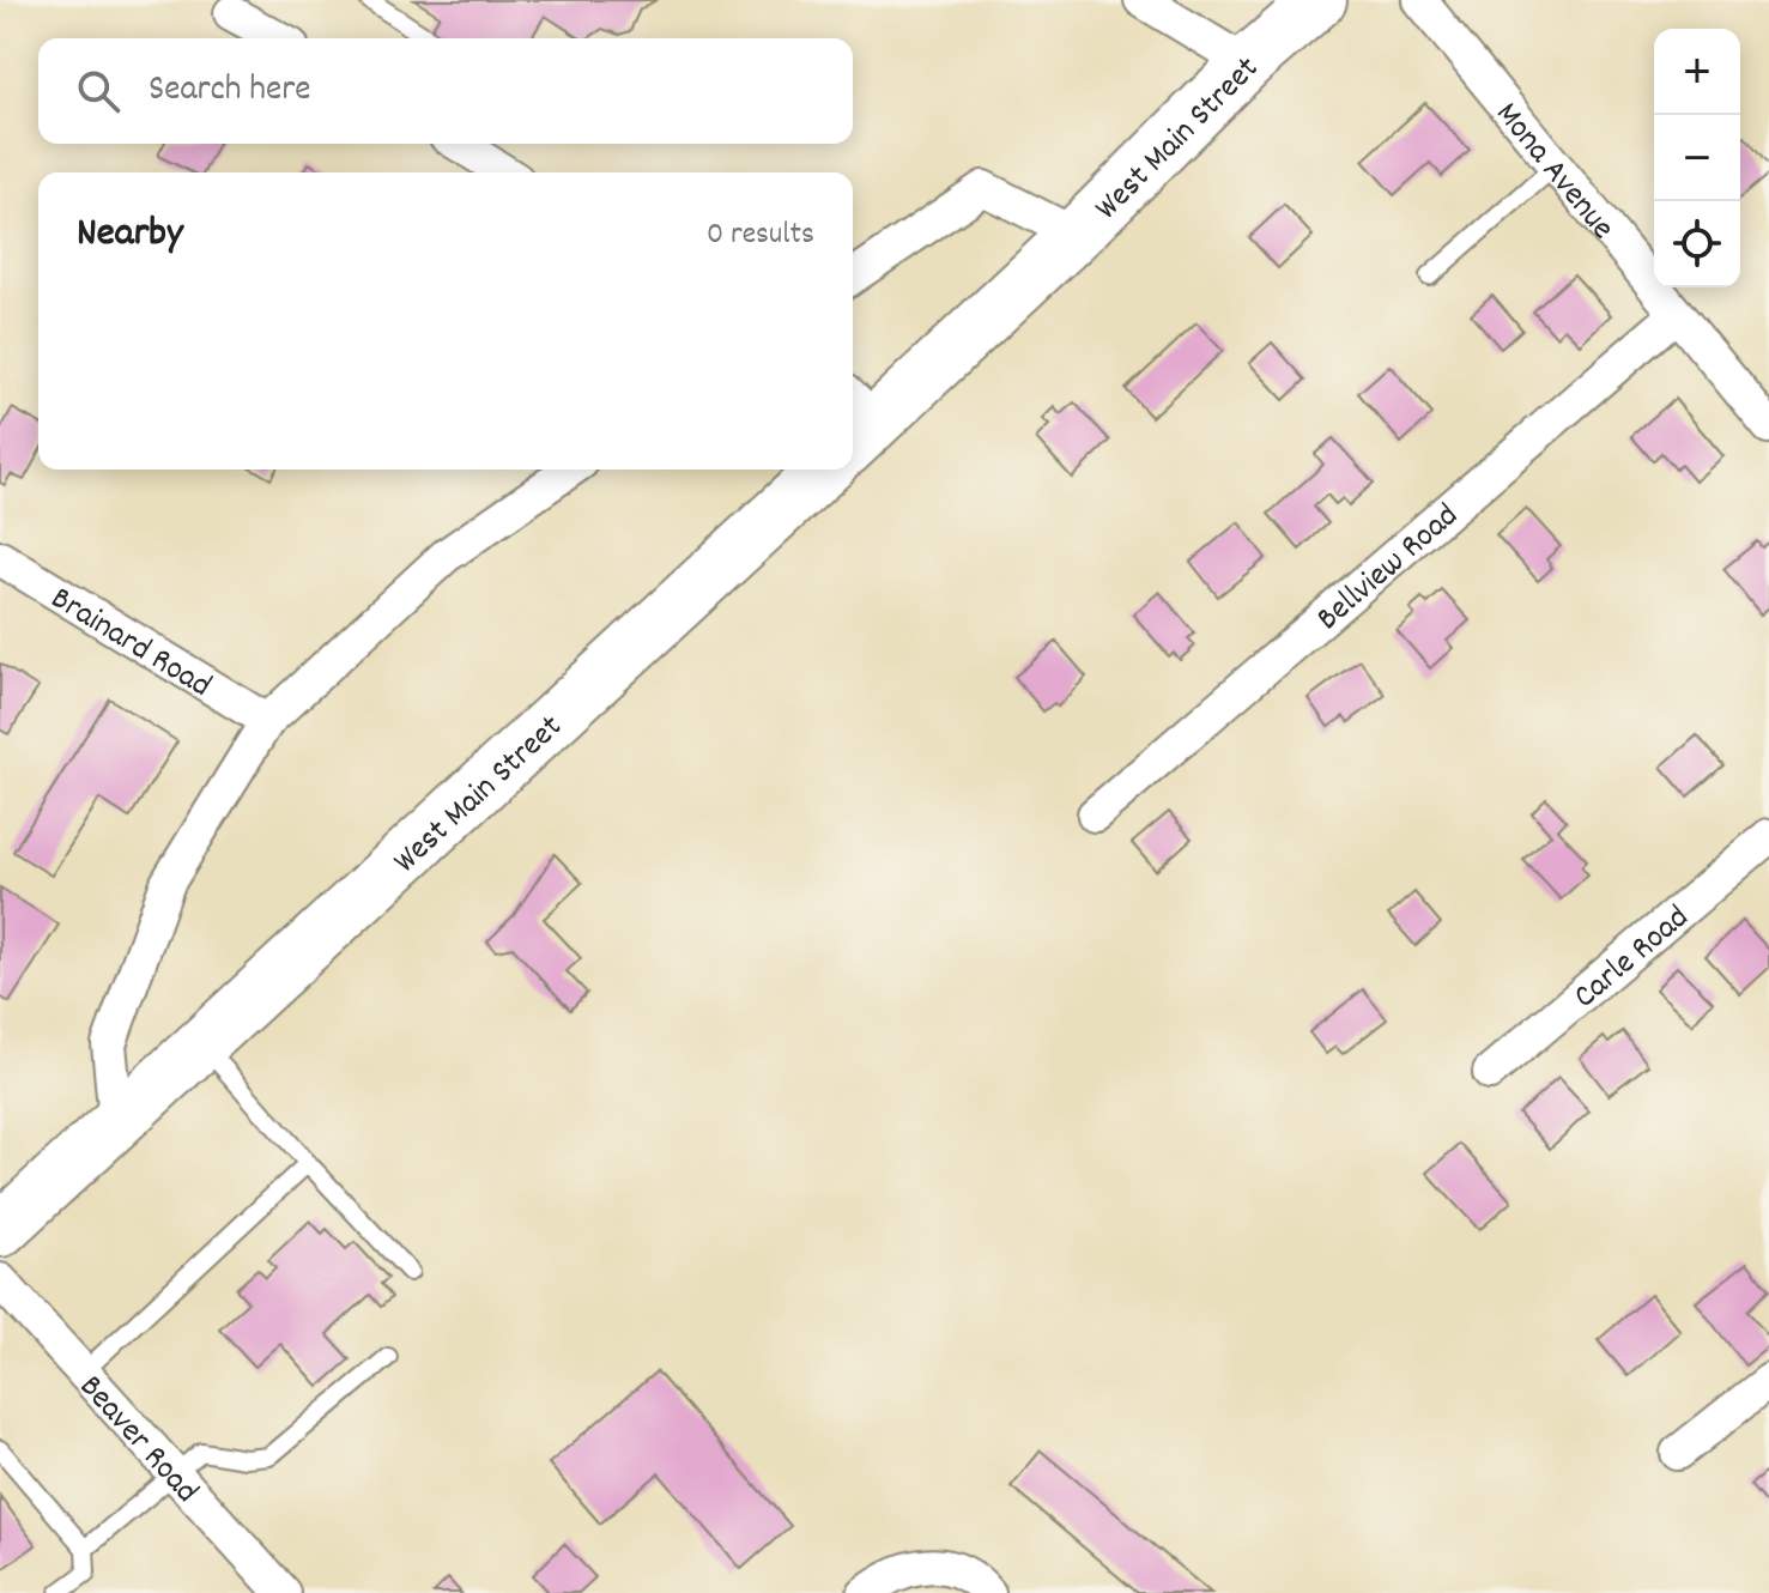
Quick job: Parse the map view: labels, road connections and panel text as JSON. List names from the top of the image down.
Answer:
{
  "streets": {
    "main road": ["West Main Street"],
    "street": [
      "Mona Avenue",
      "Bellview Road",
      "Brainard Road",
      "Carle Road",
      "Beaver Road"
    ]
  },
  "crossings": [
    ["Mona Avenue", "Bellview Road"]
  ],
  "page": {
    "map_buttons": ["+", "−"],
    "search": "Search here",
    "heading": ["Nearby", "0 results"]
  }
}
